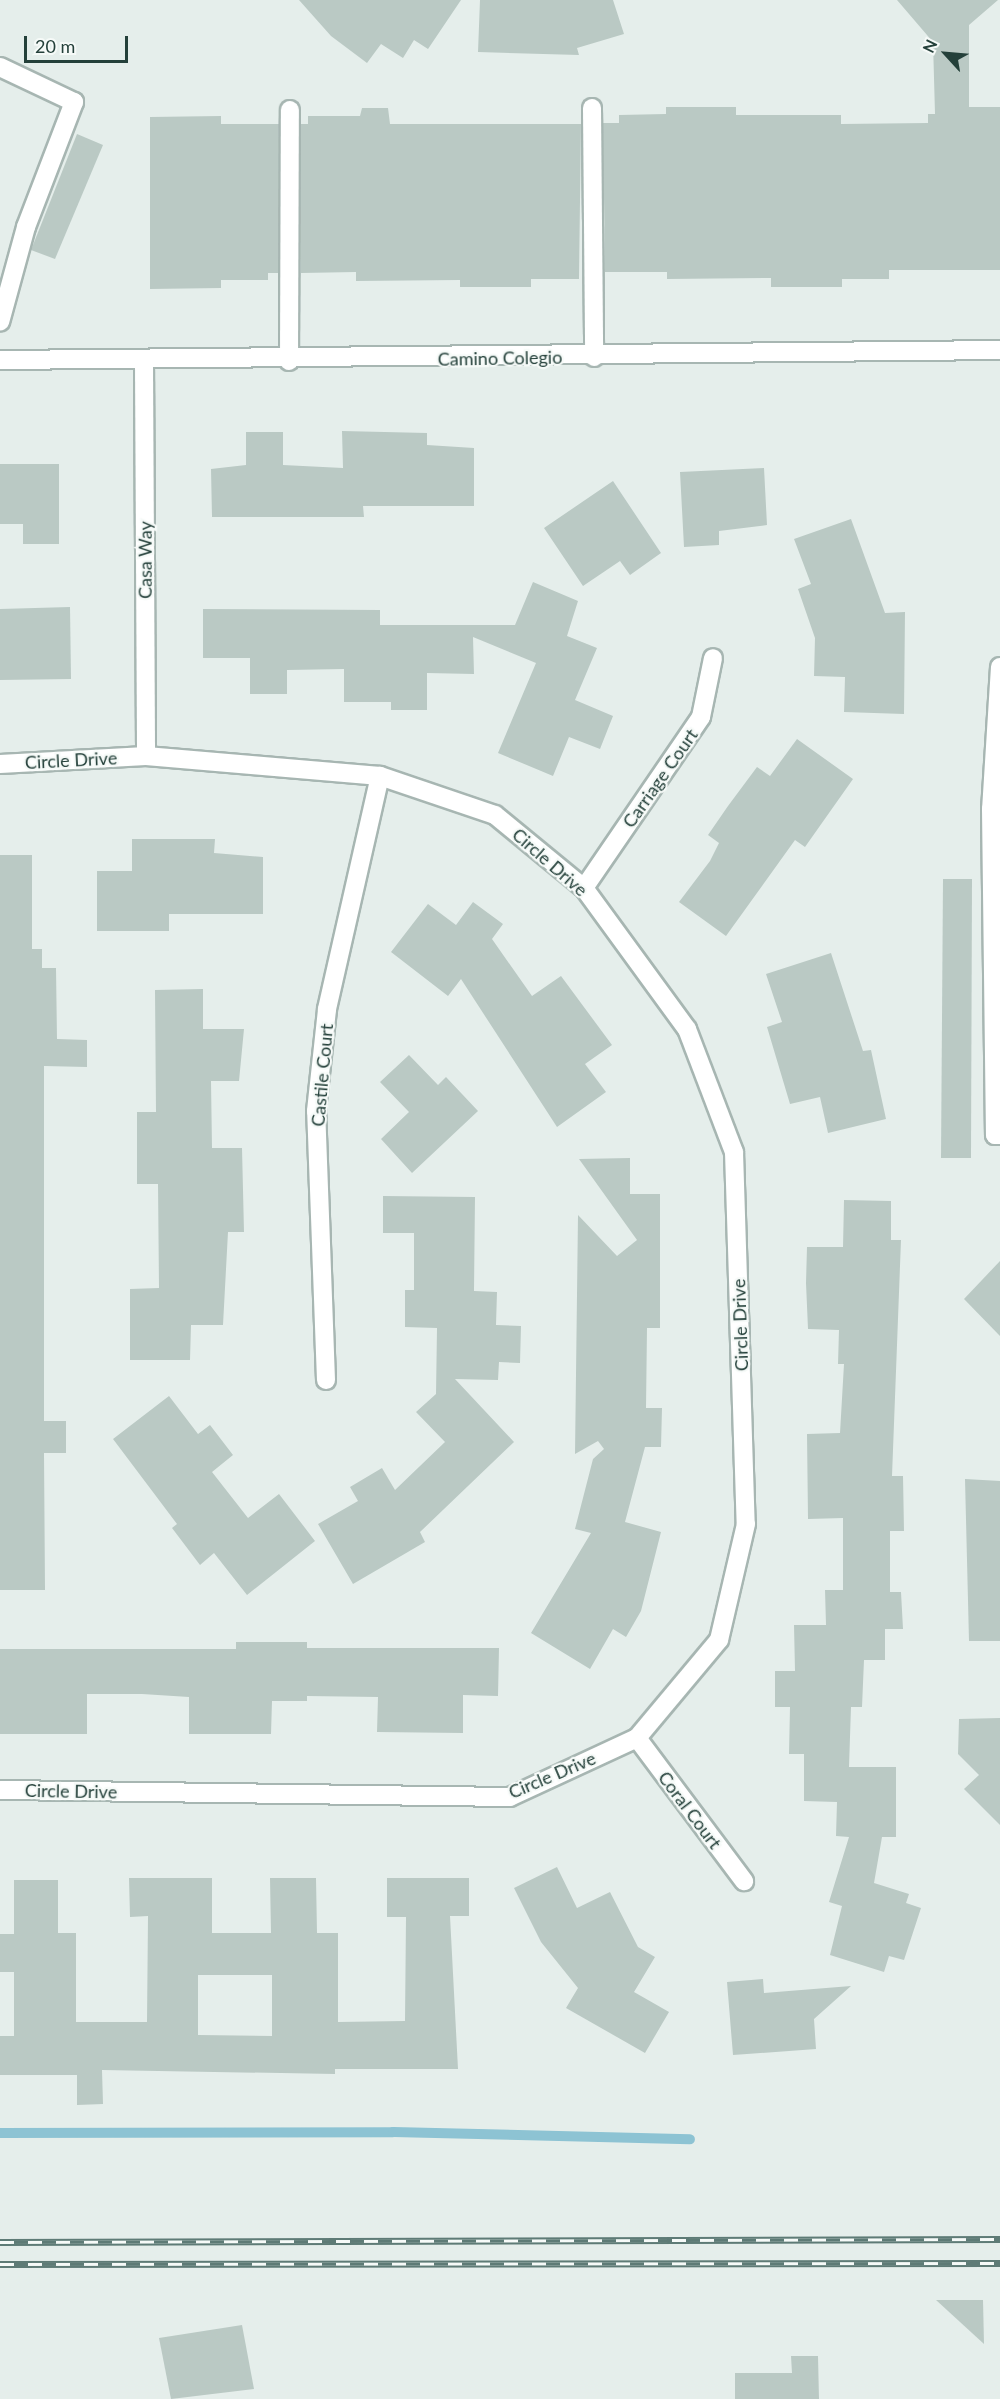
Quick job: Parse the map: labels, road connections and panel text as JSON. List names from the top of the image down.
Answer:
{
  "streets": {
    "street": [
      "Camino Colegio",
      "Casa Way",
      "Circle Drive",
      "Carriage Court",
      "Castile Court",
      "Coral Court"
    ]
  },
  "crossings": [
    ["Camino Colegio", "Casa Way"],
    ["Casa Way", "Circle Drive"],
    ["Circle Drive", "Carriage Court"],
    ["Circle Drive", "Castile Court"],
    ["Circle Drive", "Coral Court"]
  ],
  "scale_bar": "20 m",
  "north": "top left"
}
